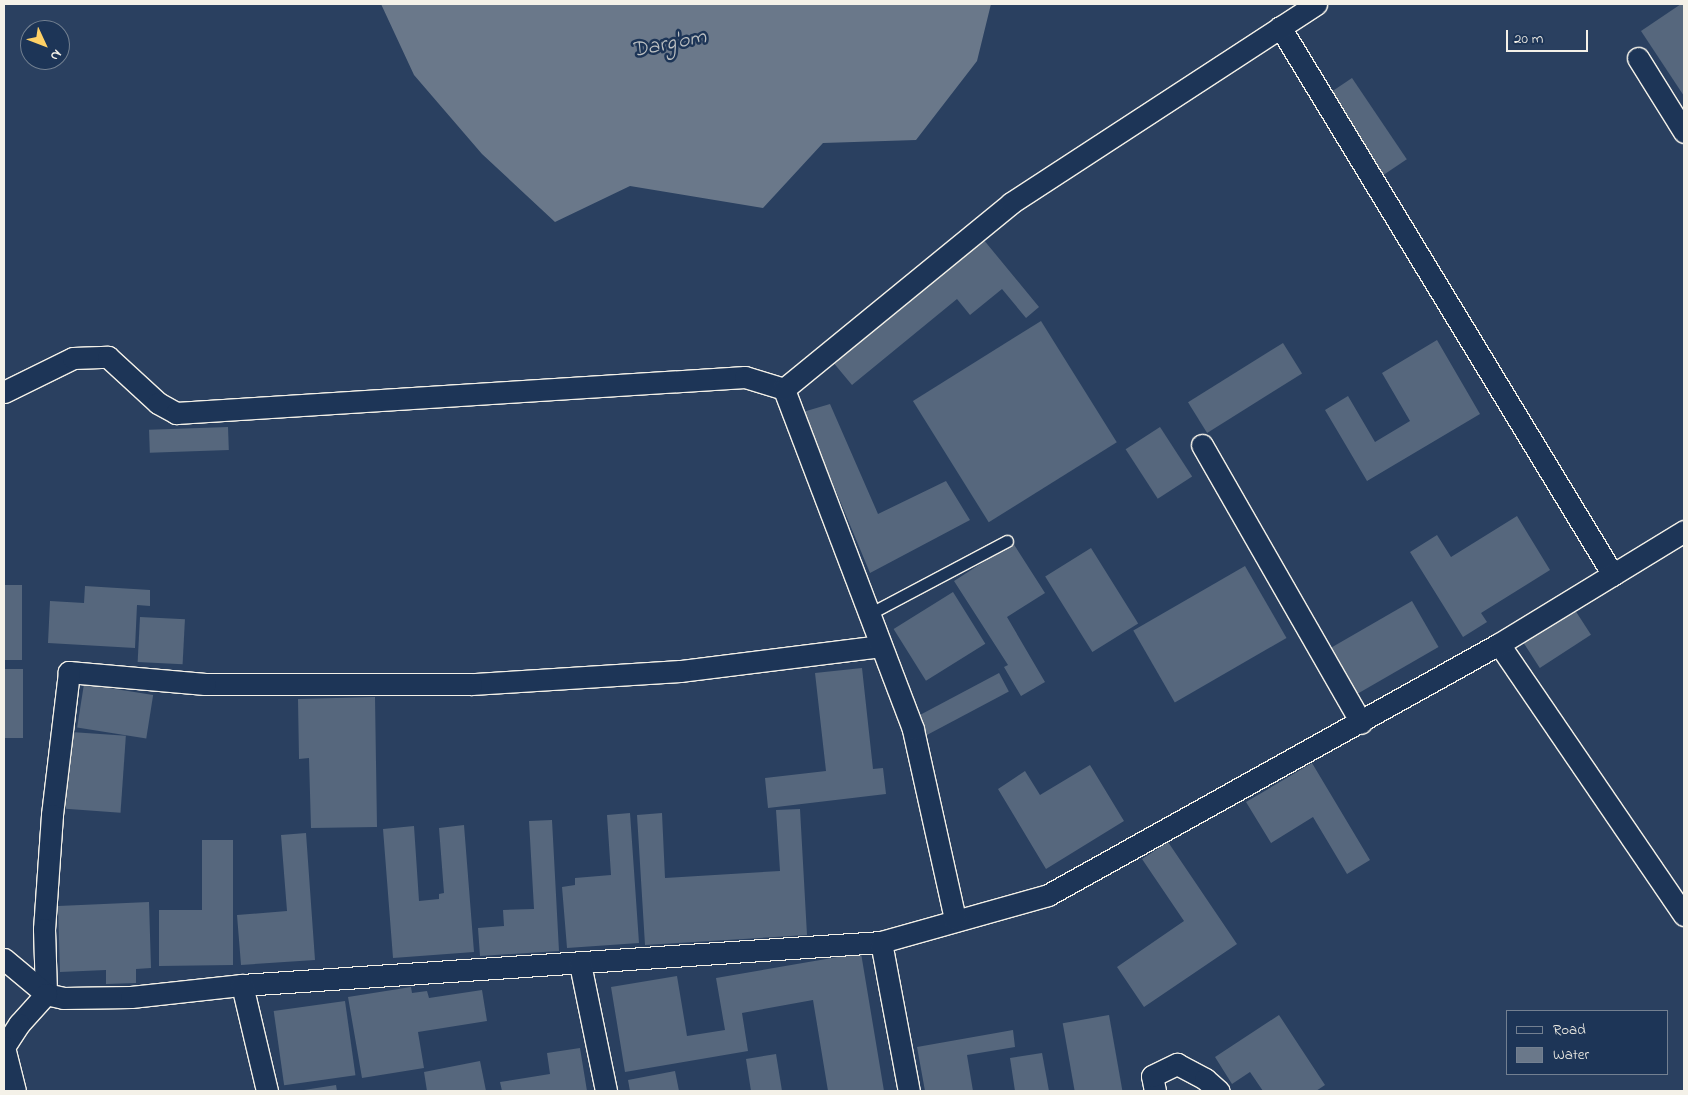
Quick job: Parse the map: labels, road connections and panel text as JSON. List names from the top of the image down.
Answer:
{
  "water": ["Darg'om"],
  "legend": ["Road", "Water"],
  "scale_bar": "20 m",
  "north": "bottom right"
}
